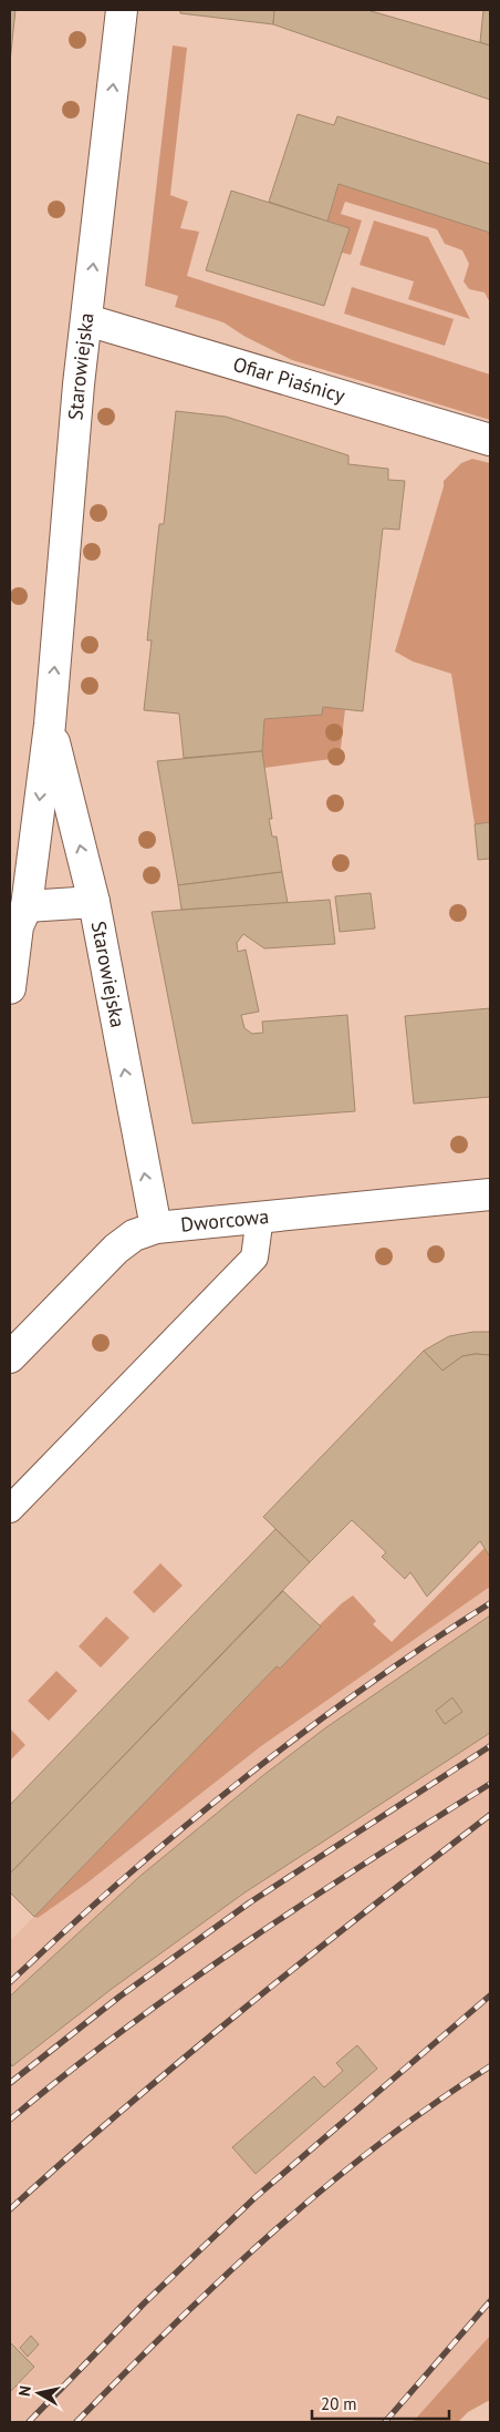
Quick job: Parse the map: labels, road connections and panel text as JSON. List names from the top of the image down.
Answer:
{
  "streets": {
    "street": ["Starowiejska", "Ofiar Piaśnicy", "Dworcowa"]
  },
  "crossings": [
    ["Starowiejska", "Ofiar Piaśnicy"],
    ["Starowiejska", "Dworcowa"]
  ],
  "scale_bar": "20 m",
  "north": "left"
}
